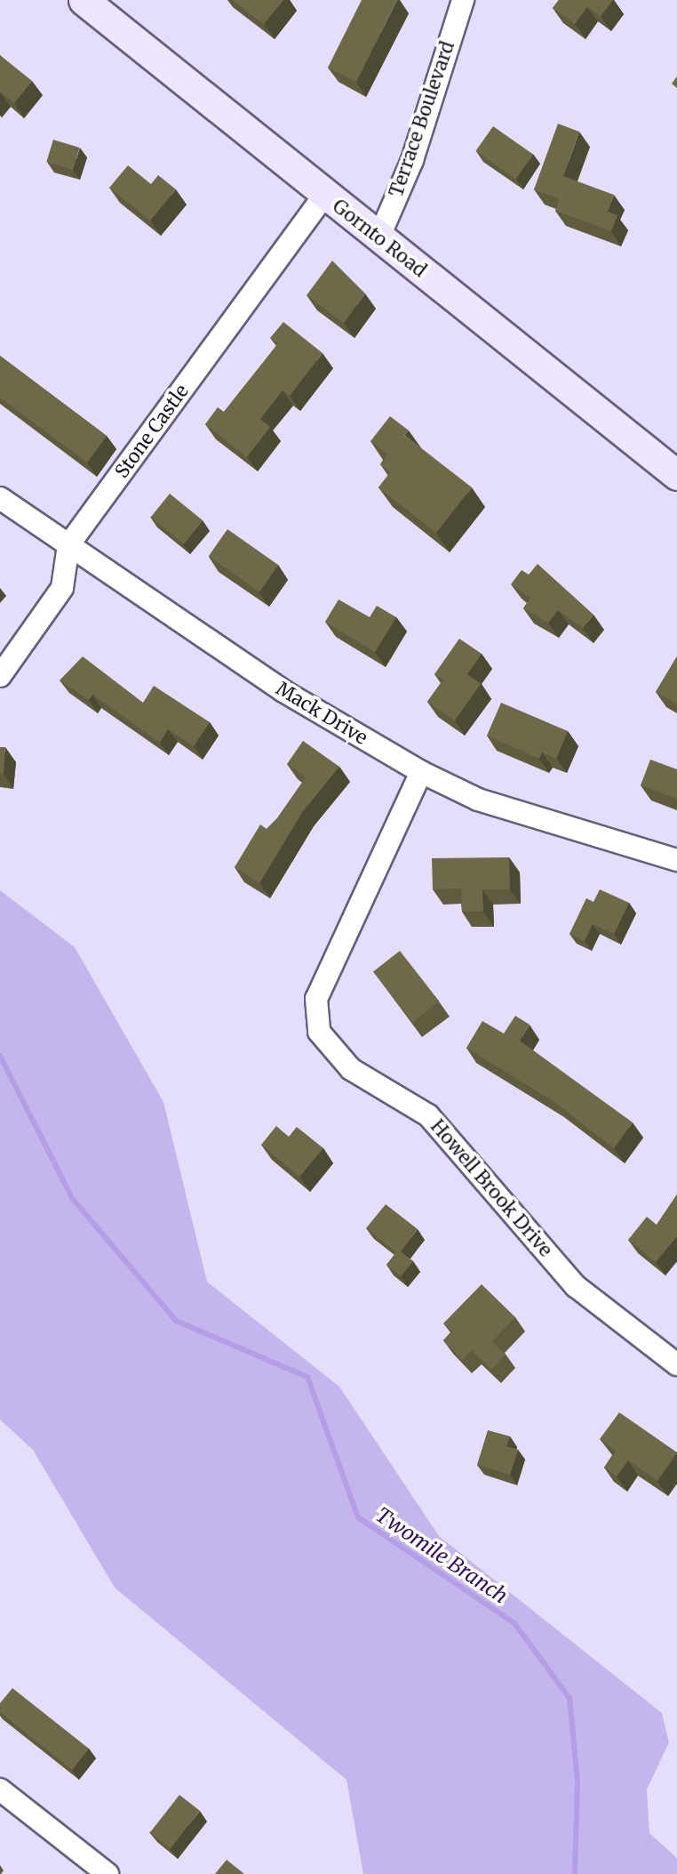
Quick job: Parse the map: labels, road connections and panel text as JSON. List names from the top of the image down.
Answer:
{
  "streets": {
    "main road": ["Gornto Road"],
    "street": [
      "Terrace Boulevard",
      "Stone Castle",
      "Mack Drive",
      "Howell Brook Drive"
    ]
  },
  "crossings": [
    ["Terrace Boulevard", "Gornto Road"],
    ["Gornto Road", "Stone Castle"],
    ["Stone Castle", "Mack Drive"],
    ["Mack Drive", "Howell Brook Drive"]
  ],
  "water": ["Twomile Branch"]
}
